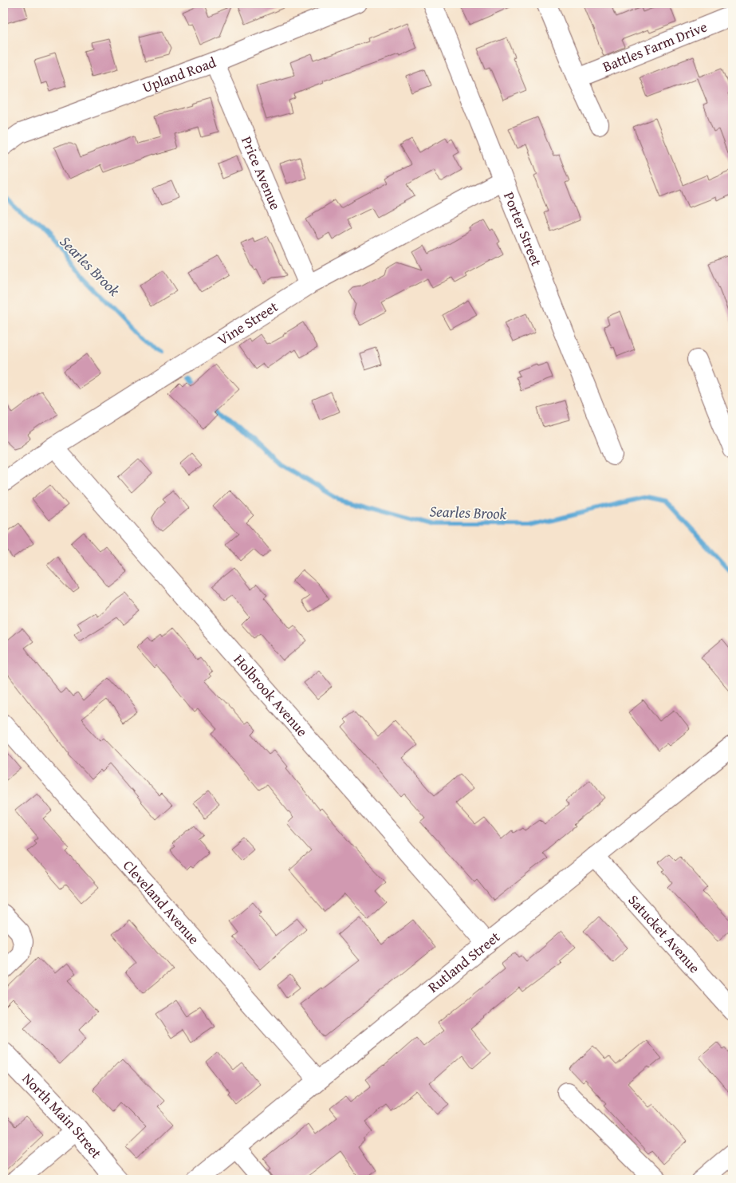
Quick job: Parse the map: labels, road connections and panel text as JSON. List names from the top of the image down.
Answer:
{
  "streets": {
    "main road": ["North Main Street"],
    "street": [
      "Battles Farm Drive",
      "Upland Road",
      "Price Avenue",
      "Porter Street",
      "Vine Street",
      "Holbrook Avenue",
      "Cleveland Avenue",
      "Satucket Avenue",
      "Rutland Street"
    ]
  },
  "crossings": [
    ["Upland Road", "Price Avenue"],
    ["Price Avenue", "Vine Street"],
    ["Porter Street", "Vine Street"],
    ["Vine Street", "Holbrook Avenue"],
    ["Holbrook Avenue", "Rutland Street"],
    ["Cleveland Avenue", "Rutland Street"],
    ["Satucket Avenue", "Rutland Street"]
  ],
  "water": ["Searles Brook"]
}
